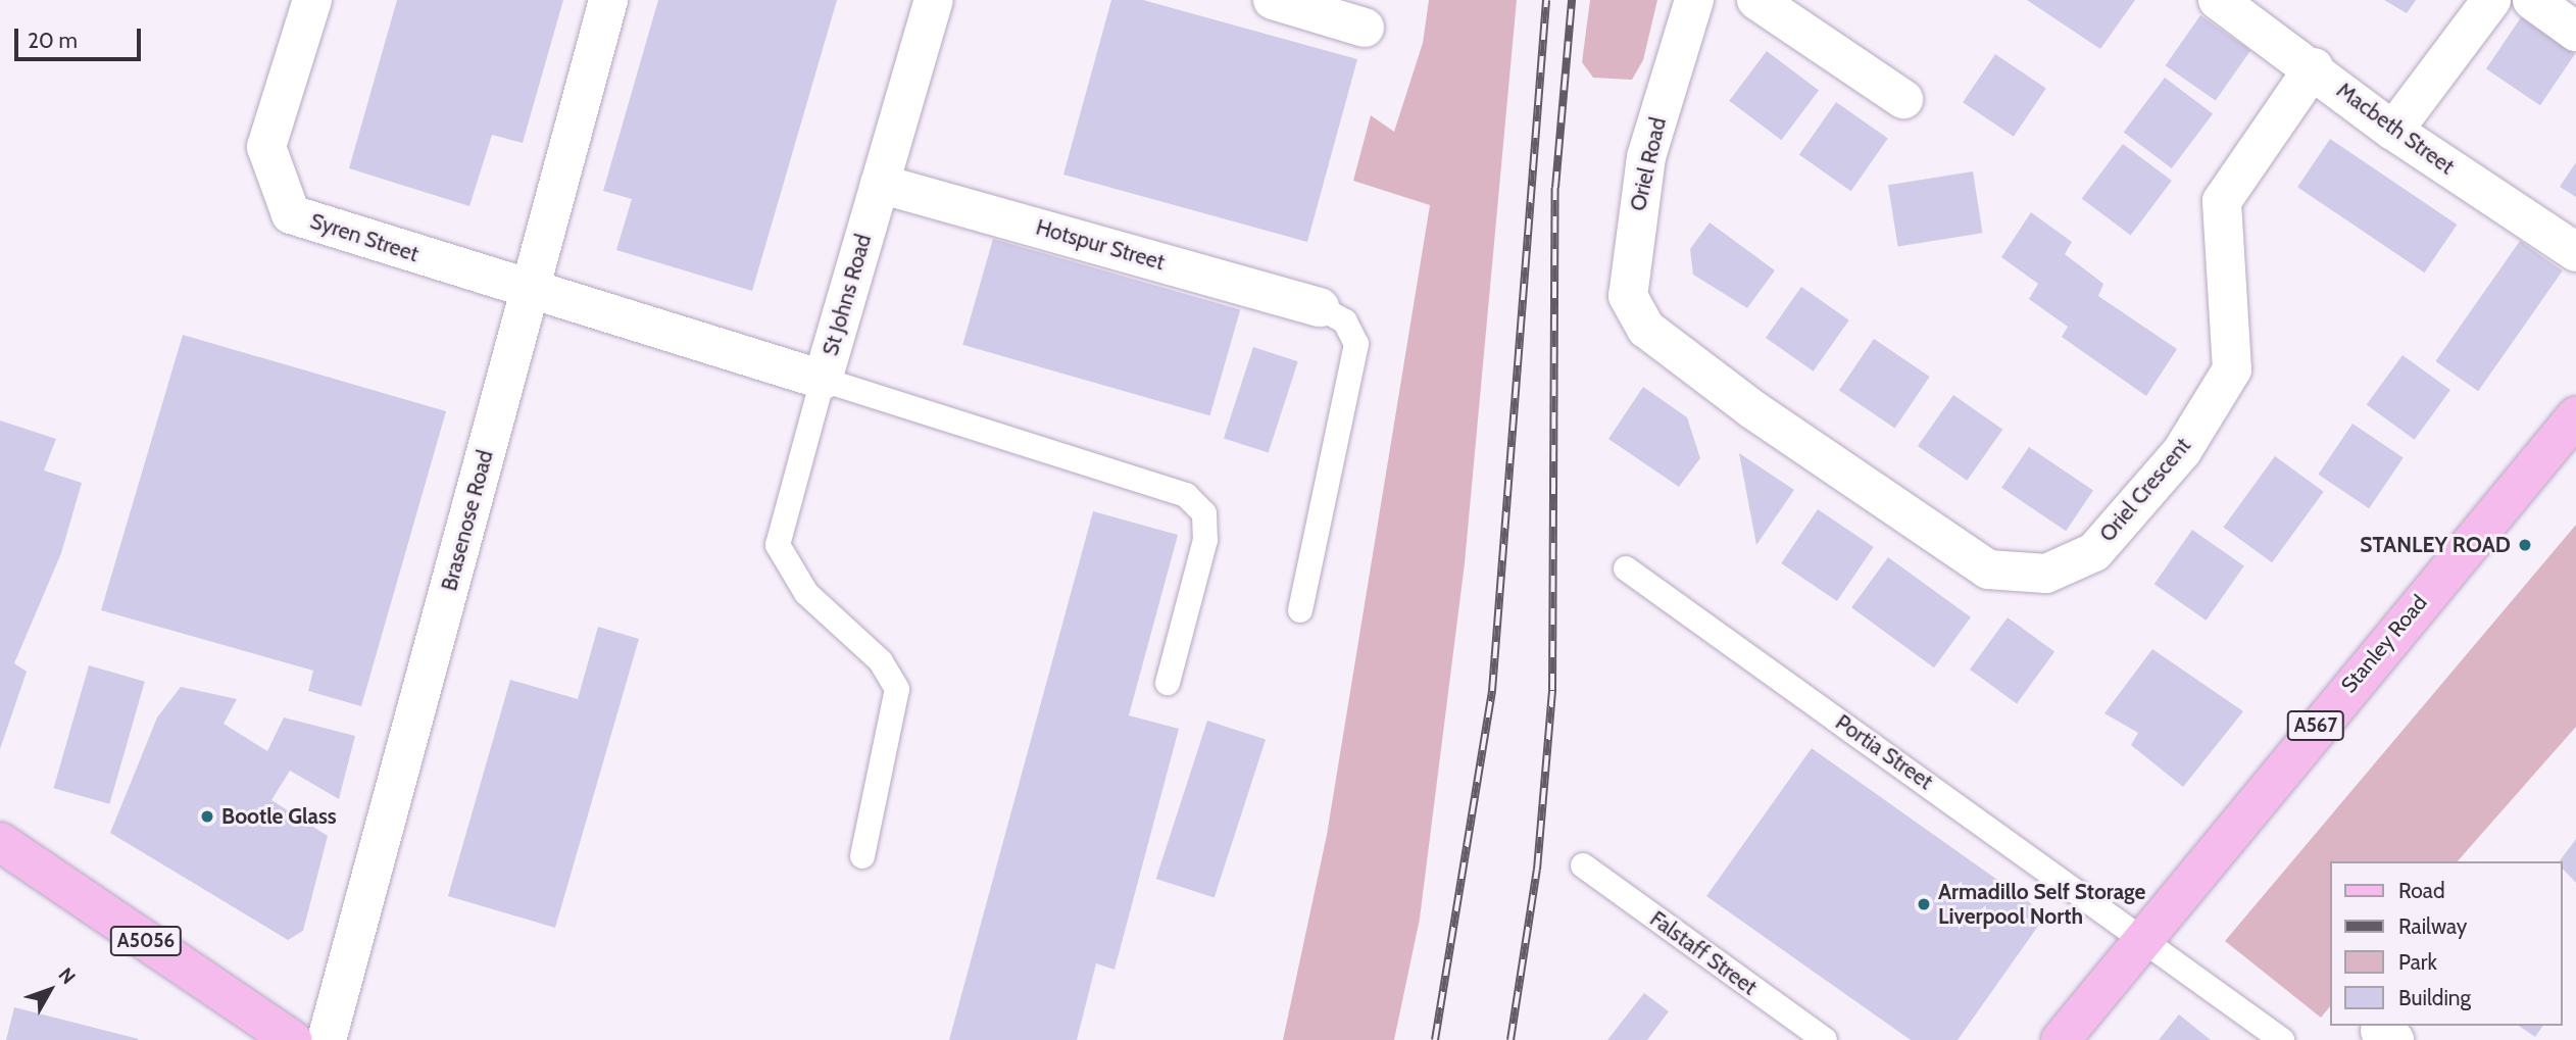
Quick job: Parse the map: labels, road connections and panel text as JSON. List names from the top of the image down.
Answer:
{
  "streets": {
    "main road": ["Stanley Road", "A567", "A5056"],
    "street": [
      "Macbeth Street",
      "Oriel Road",
      "Syren Street",
      "Hotspur Street",
      "St Johns Road",
      "Oriel Crescent",
      "Brasenose Road"
    ],
    "lane": ["Portia Street", "Falstaff Street"]
  },
  "crossings": [
    ["Macbeth Street", "Oriel Crescent"],
    ["Oriel Road", "Oriel Crescent"],
    ["Syren Street", "St Johns Road"],
    ["Syren Street", "Brasenose Road"],
    ["Hotspur Street", "St Johns Road"],
    ["St Johns Road", "Brasenose Road"],
    ["Stanley Road", "Portia Street"]
  ],
  "places": ["STANLEY ROAD", "Bootle Glass", "Armadillo Self Storage Liverpool North"],
  "legend": [
    "Road",
    "Railway",
    "Park",
    "Building"
  ],
  "scale_bar": "20 m",
  "north": "top right"
}
